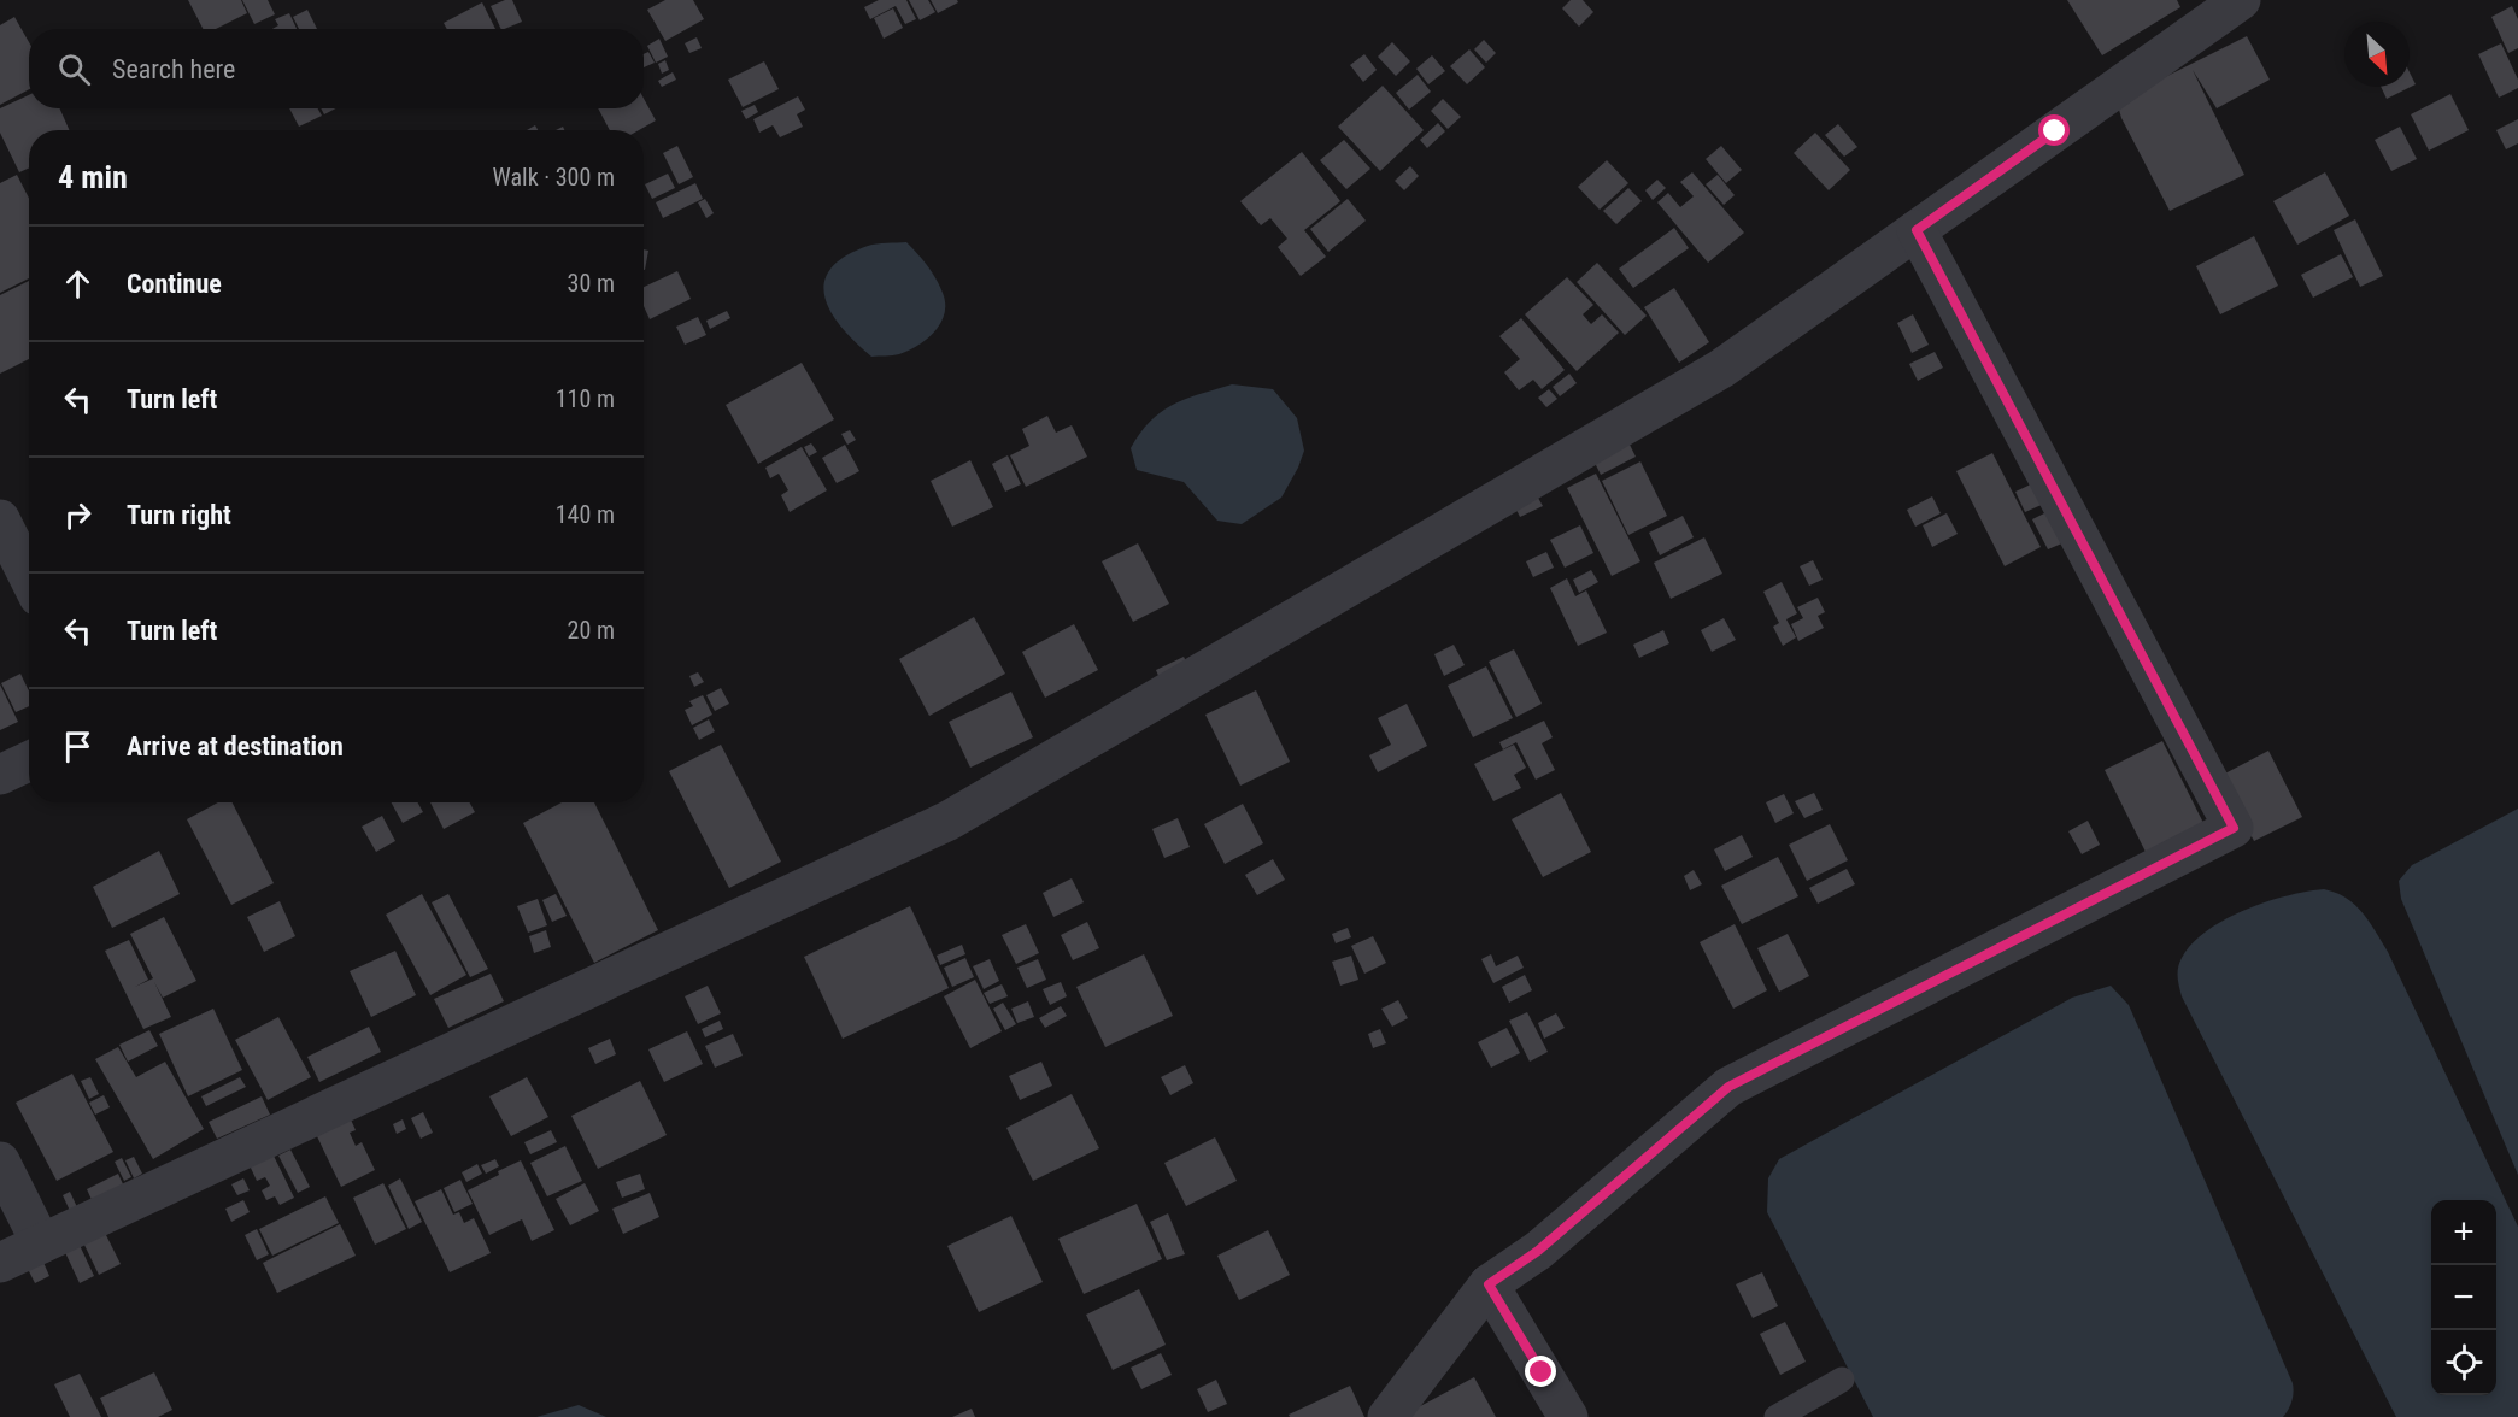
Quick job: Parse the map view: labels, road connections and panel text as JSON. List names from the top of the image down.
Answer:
{
  "north": "bottom right",
  "page": {
    "search": "Search here",
    "heading": ["4 min", "Walk · 300 m"],
    "list": [
      ["Continue", "30 m"],
      ["Turn left", "110 m"],
      ["Turn right", "140 m"],
      ["Turn left", "20 m"],
      "Arrive at destination"
    ],
    "map_buttons": ["+", "−"]
  }
}
